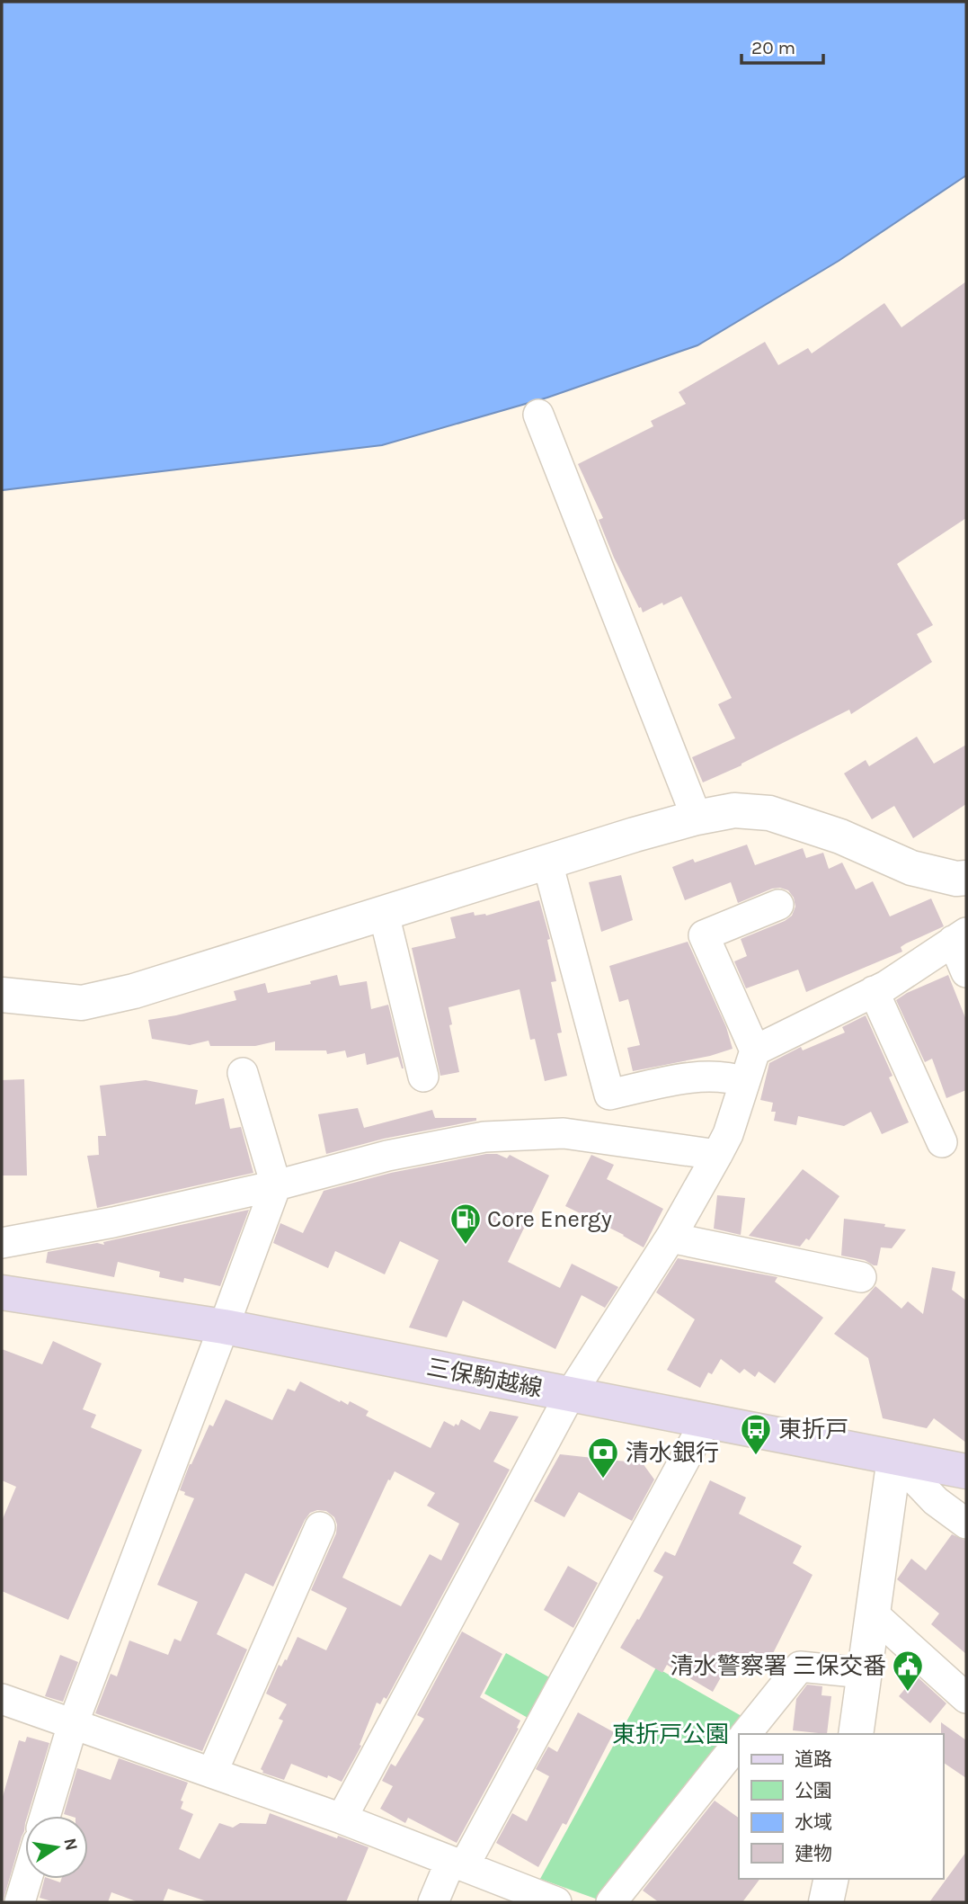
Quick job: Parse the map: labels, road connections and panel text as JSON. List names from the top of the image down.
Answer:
{
  "streets": {
    "main road": ["三保駒越線"]
  },
  "parks": ["東折戸公園"],
  "places": {
    "fuel station": ["Core Energy"],
    "bus stop": ["東折戸"],
    "bank": ["清水銀行"],
    "public building": ["清水警察署 三保交番"]
  },
  "legend": [
    "道路",
    "公園",
    "水域",
    "建物"
  ],
  "scale_bar": "20 m",
  "north": "right"
}
